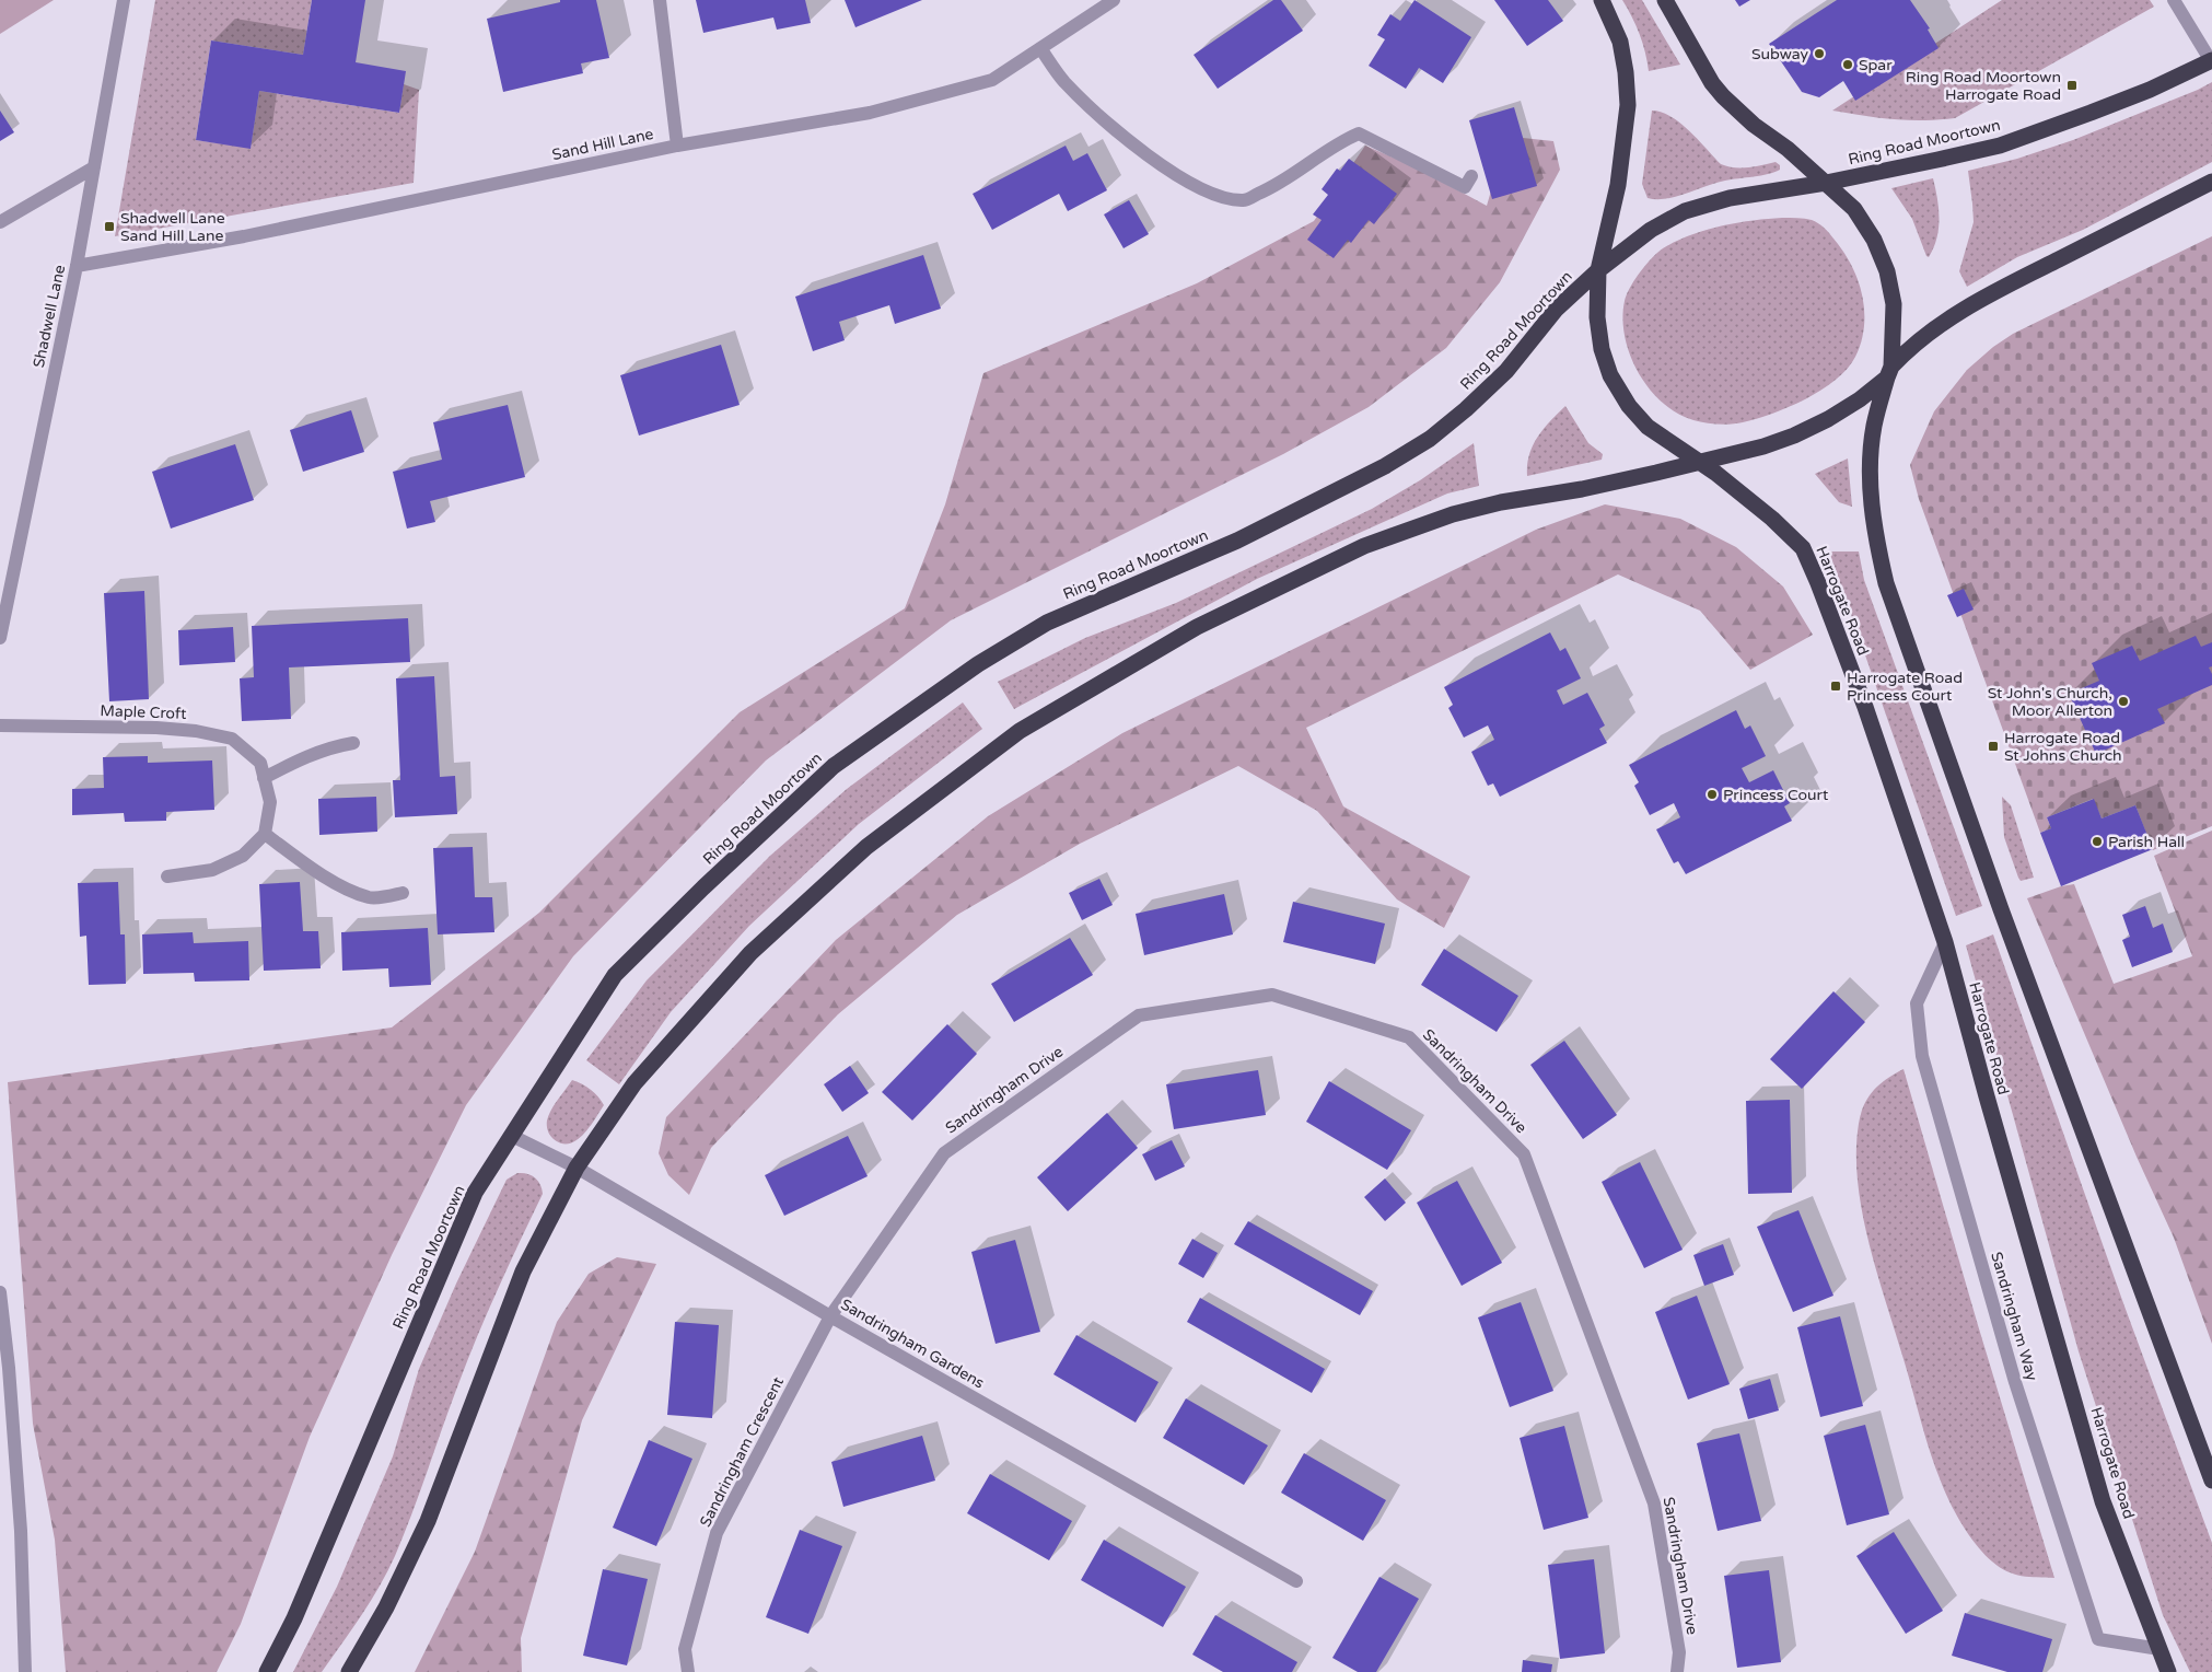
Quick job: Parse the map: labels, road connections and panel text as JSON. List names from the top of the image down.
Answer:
{
  "streets": {
    "highway": ["Ring Road Moortown", "Harrogate Road"],
    "street": [
      "Sand Hill Lane",
      "Shadwell Lane",
      "Maple Croft",
      "Sandringham Drive",
      "Sandringham Way",
      "Sandringham Gardens",
      "Sandringham Crescent"
    ]
  },
  "crossings": [
    ["Ring Road Moortown", "Harrogate Road"],
    ["Ring Road Moortown", "Sandringham Gardens"],
    ["Sand Hill Lane", "Shadwell Lane"],
    ["Harrogate Road", "Sandringham Way"],
    ["Sandringham Drive", "Sandringham Gardens"],
    ["Sandringham Drive", "Sandringham Crescent"],
    ["Sandringham Gardens", "Sandringham Crescent"]
  ],
  "places": {
    "other": [
      "Subway",
      "Spar",
      "St John's Church, Moor Allerton",
      "Princess Court",
      "Parish Hall"
    ],
    "transit": [
      "Ring Road Moortown Harrogate Road",
      "Shadwell Lane Sand Hill Lane",
      "Harrogate Road Princess Court",
      "Harrogate Road St Johns Church"
    ]
  }
}
